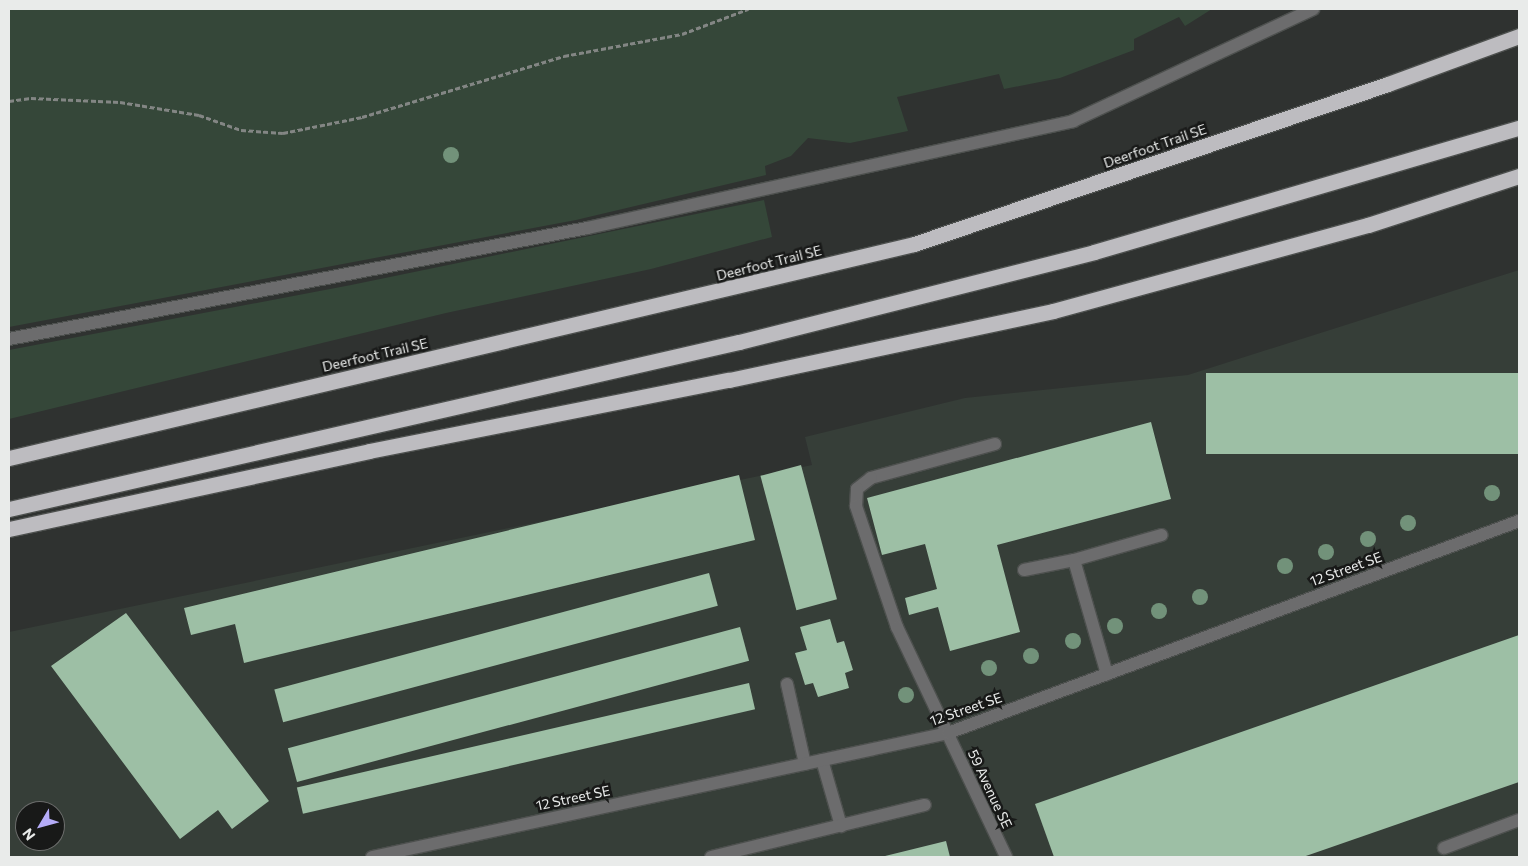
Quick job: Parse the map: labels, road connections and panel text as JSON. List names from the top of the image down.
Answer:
{
  "streets": {
    "highway": ["Deerfoot Trail SE"],
    "street": ["12 Street SE", "59 Avenue SE"]
  },
  "crossings": [
    ["12 Street SE", "59 Avenue SE"]
  ],
  "north": "bottom left"
}
